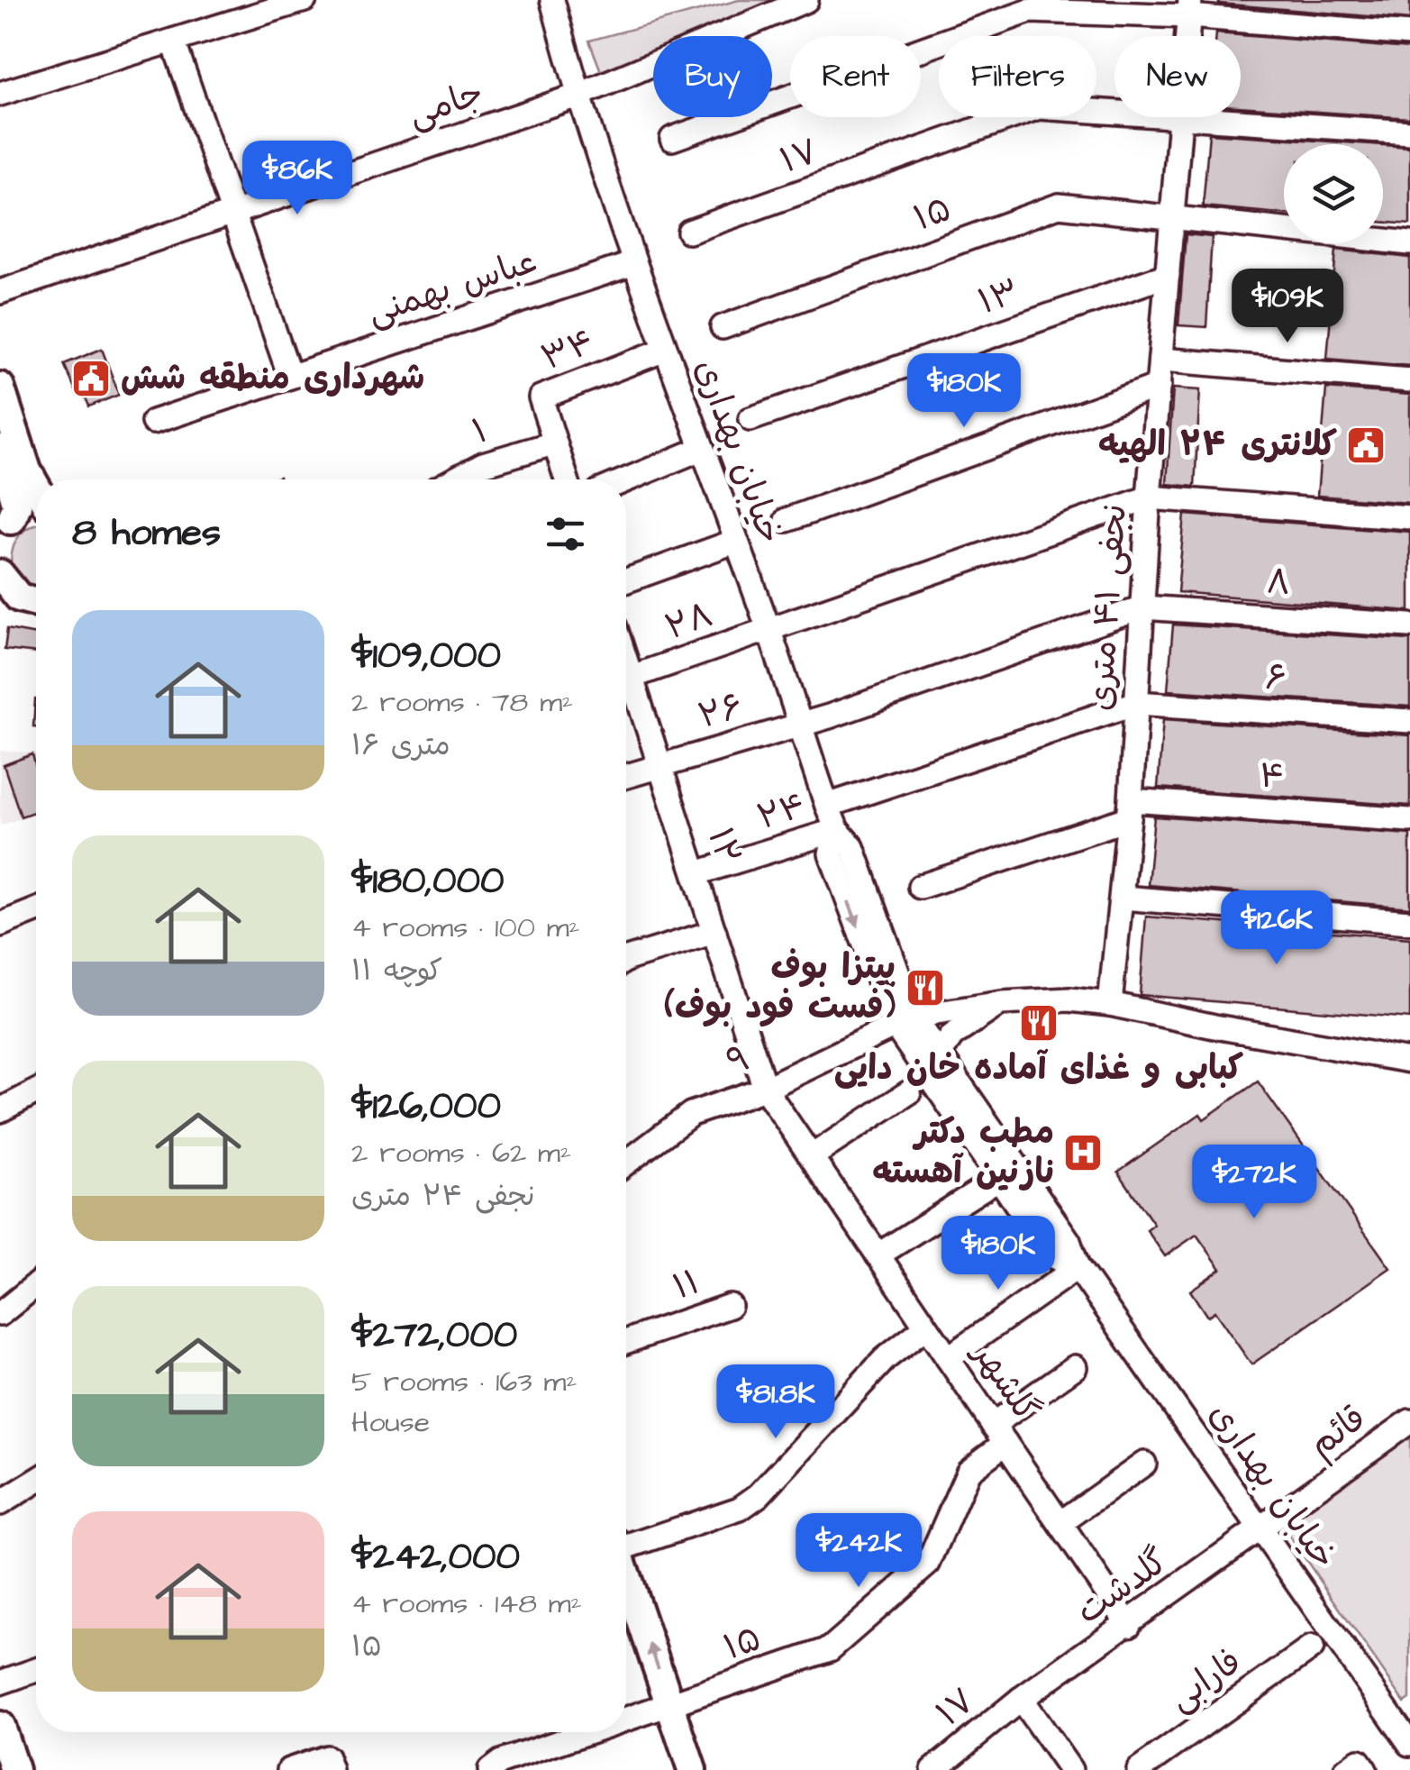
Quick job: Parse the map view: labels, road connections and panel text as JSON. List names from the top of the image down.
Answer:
{
  "streets": {
    "street": [
      "جامی",
      "۱۷",
      "۱۵",
      "عباس بهمنی",
      "۱۳",
      "۳۴",
      "۱",
      "خیابان بهداری",
      "۸",
      "نجفی ۴۱ متری",
      "۲۸",
      "۶",
      "۲۶",
      "۴",
      "۲۴",
      "۱۲",
      "۹",
      "۱۱",
      "گلشهر",
      "قائم",
      "گلدشت",
      "فارابی"
    ]
  },
  "crossings": [
    ["جامی", "خیابان بهداری"],
    ["۱۷", "گلدشت"],
    ["۱۵", "نجفی ۴۱ متری"],
    ["۱۵", "گلشهر"],
    ["عباس بهمنی", "خیابان بهداری"],
    ["۱۳", "نجفی ۴۱ متری"],
    ["۳۴", "۱"],
    ["۳۴", "خیابان بهداری"],
    ["خیابان بهداری", "۲۸"],
    ["خیابان بهداری", "۲۶"],
    ["خیابان بهداری", "۲۴"],
    ["خیابان بهداری", "۹"],
    ["خیابان بهداری", "قائم"],
    ["خیابان بهداری", "گلدشت"],
    ["۸", "نجفی ۴۱ متری"],
    ["۸", "۲۶"],
    ["نجفی ۴۱ متری", "۲۸"],
    ["نجفی ۴۱ متری", "۶"],
    ["نجفی ۴۱ متری", "۲۶"],
    ["نجفی ۴۱ متری", "۴"],
    ["نجفی ۴۱ متری", "۹"],
    ["۲۸", "۱۲"],
    ["۲۶", "۱۲"],
    ["۲۴", "۱۲"],
    ["۱۲", "۹"],
    ["۱۲", "گلشهر"],
    ["۹", "گلشهر"],
    ["گلشهر", "گلدشت"],
    ["قائم", "گلدشت"]
  ],
  "places": {
    "public building": ["شهرداری منطقه شش", "کلانتری ۲۴ الهیه"],
    "restaurant": ["پیتزا بوف (فست فود بوف)", "کبابی و غذای آماده خان دایی"],
    "hospital": ["مطب دکتر نازنین آهسته"]
  },
  "page": {
    "chip": [
      "Buy",
      "Rent",
      "Filters",
      "New"
    ],
    "price": [
      "$86K",
      "$109K",
      "$180K",
      "$126K",
      "$272K",
      "$180K",
      "$81.8K",
      "$242K"
    ],
    "heading": "8 homes",
    "list": [
      {
        "name": "$109,000",
        "note": "2 rooms · 78 m² · ۱۶ متری"
      },
      {
        "name": "$180,000",
        "note": "4 rooms · 100 m² · کوچه ۱۱"
      },
      {
        "name": "$126,000",
        "note": "2 rooms · 62 m² · نجفی ۲۴ متری"
      },
      {
        "name": "$272,000",
        "note": "5 rooms · 163 m² · House"
      },
      {
        "name": "$242,000",
        "note": "4 rooms · 148 m² · ۱۵"
      }
    ]
  }
}
